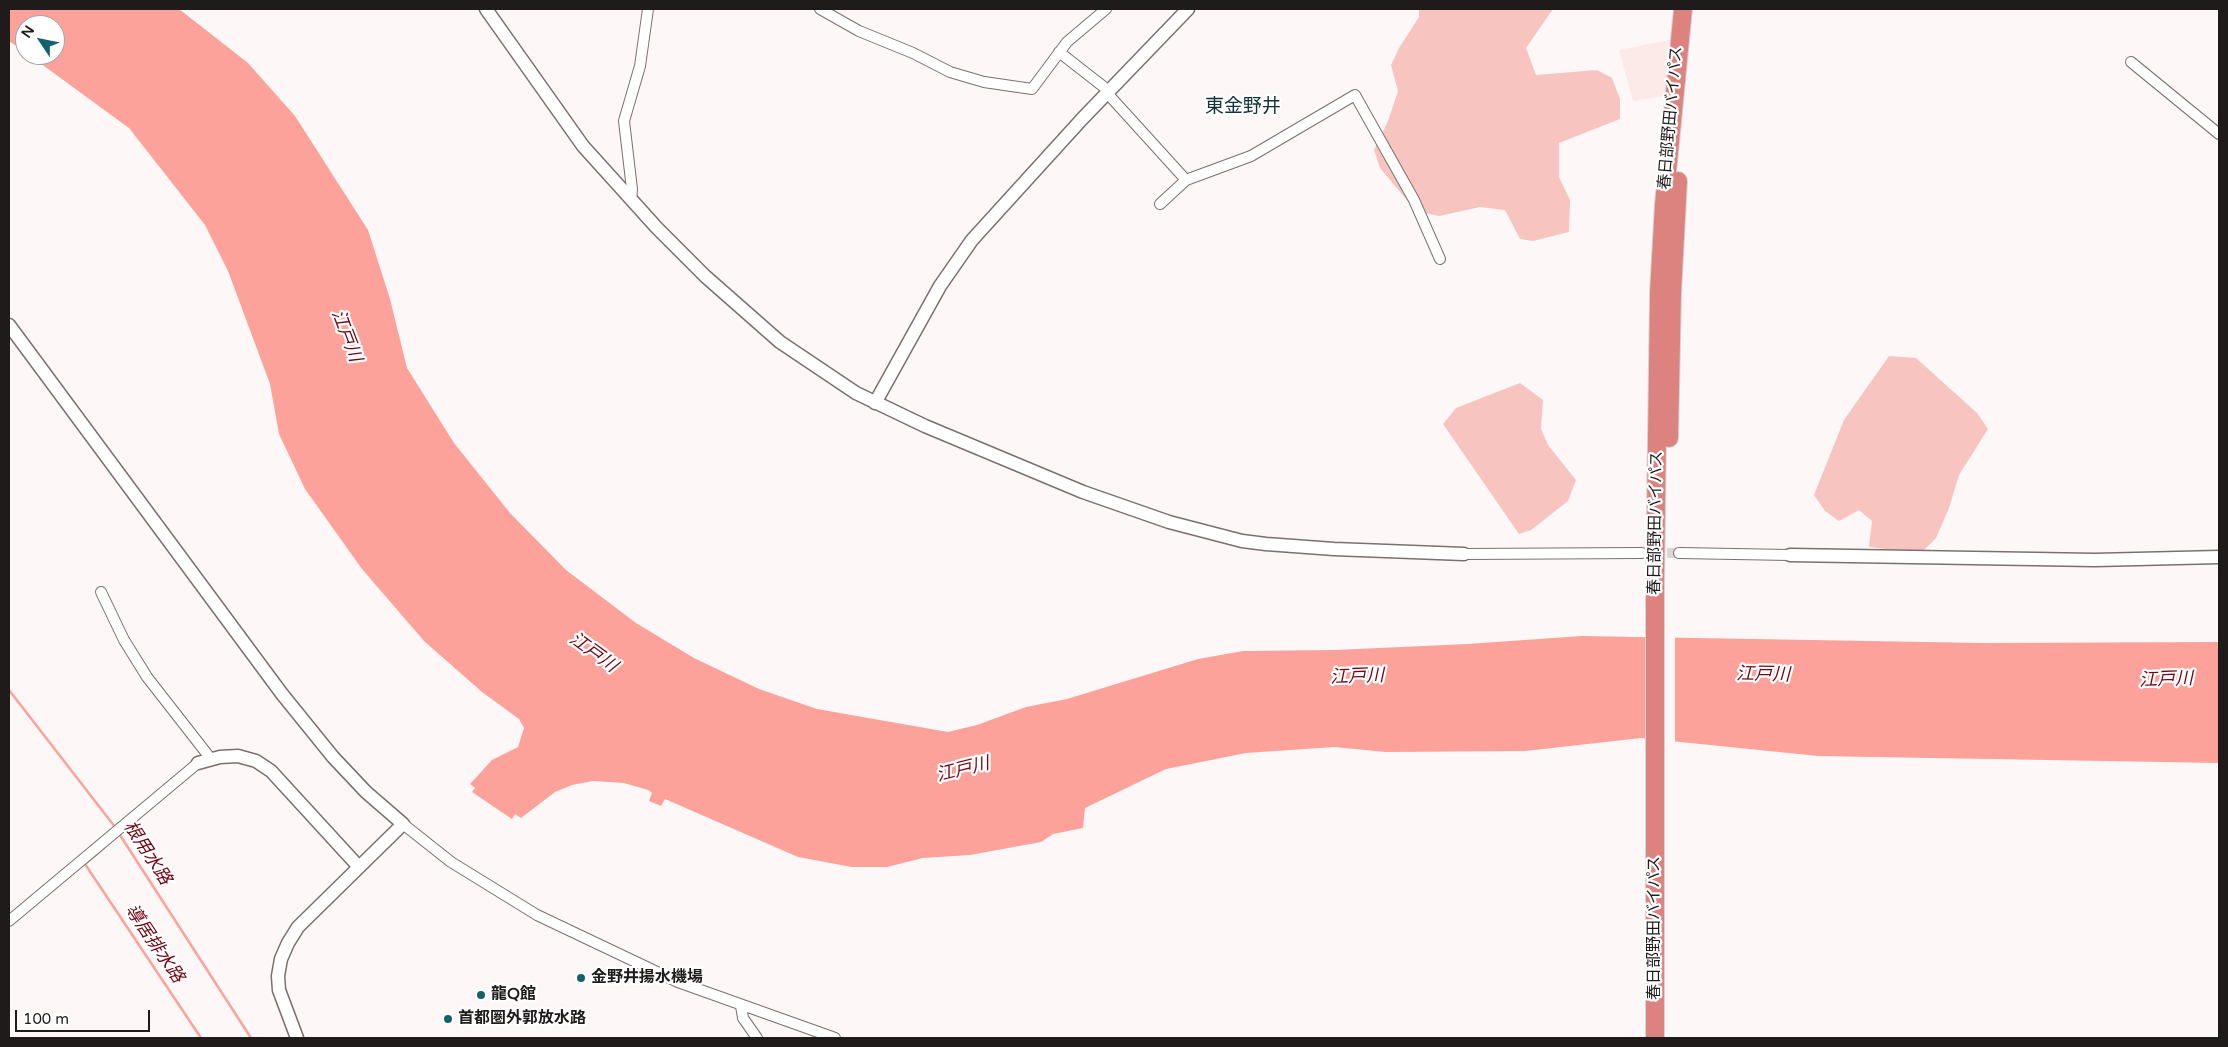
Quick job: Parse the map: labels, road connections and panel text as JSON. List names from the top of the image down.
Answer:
{
  "streets": {
    "highway": ["春日部野田バイパス"]
  },
  "districts": ["東金野井"],
  "water": ["江戸川", "根用水路", "導居排水路"],
  "places": ["金野井揚水機場", "龍Q館", "首都圏外郭放水路"],
  "scale_bar": "100 m",
  "north": "top left"
}
